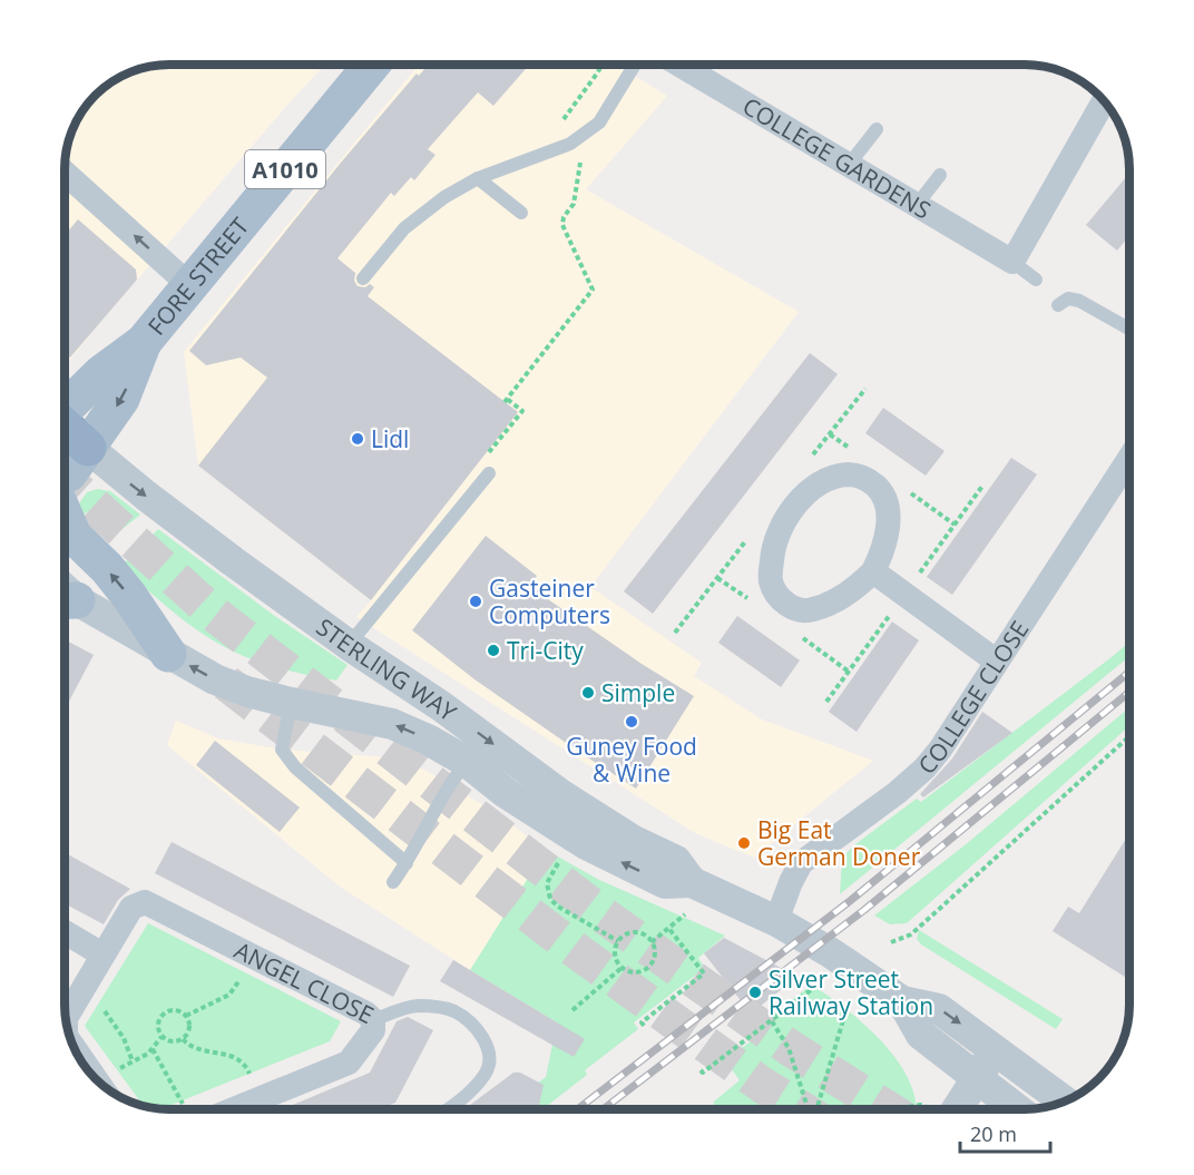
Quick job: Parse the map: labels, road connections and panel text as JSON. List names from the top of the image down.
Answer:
{
  "streets": {
    "main road": ["A1010", "FORE STREET"],
    "street": [
      "COLLEGE GARDENS",
      "STERLING WAY",
      "COLLEGE CLOSE",
      "ANGEL CLOSE"
    ]
  },
  "crossings": [
    ["FORE STREET", "STERLING WAY"],
    ["STERLING WAY", "COLLEGE CLOSE"]
  ],
  "places": [
    "Lidl",
    "Gasteiner Computers",
    "Tri-City",
    "Simple",
    "Guney Food & Wine",
    "Big Eat German Doner",
    "Silver Street Railway Station"
  ],
  "scale_bar": "20 m"
}
